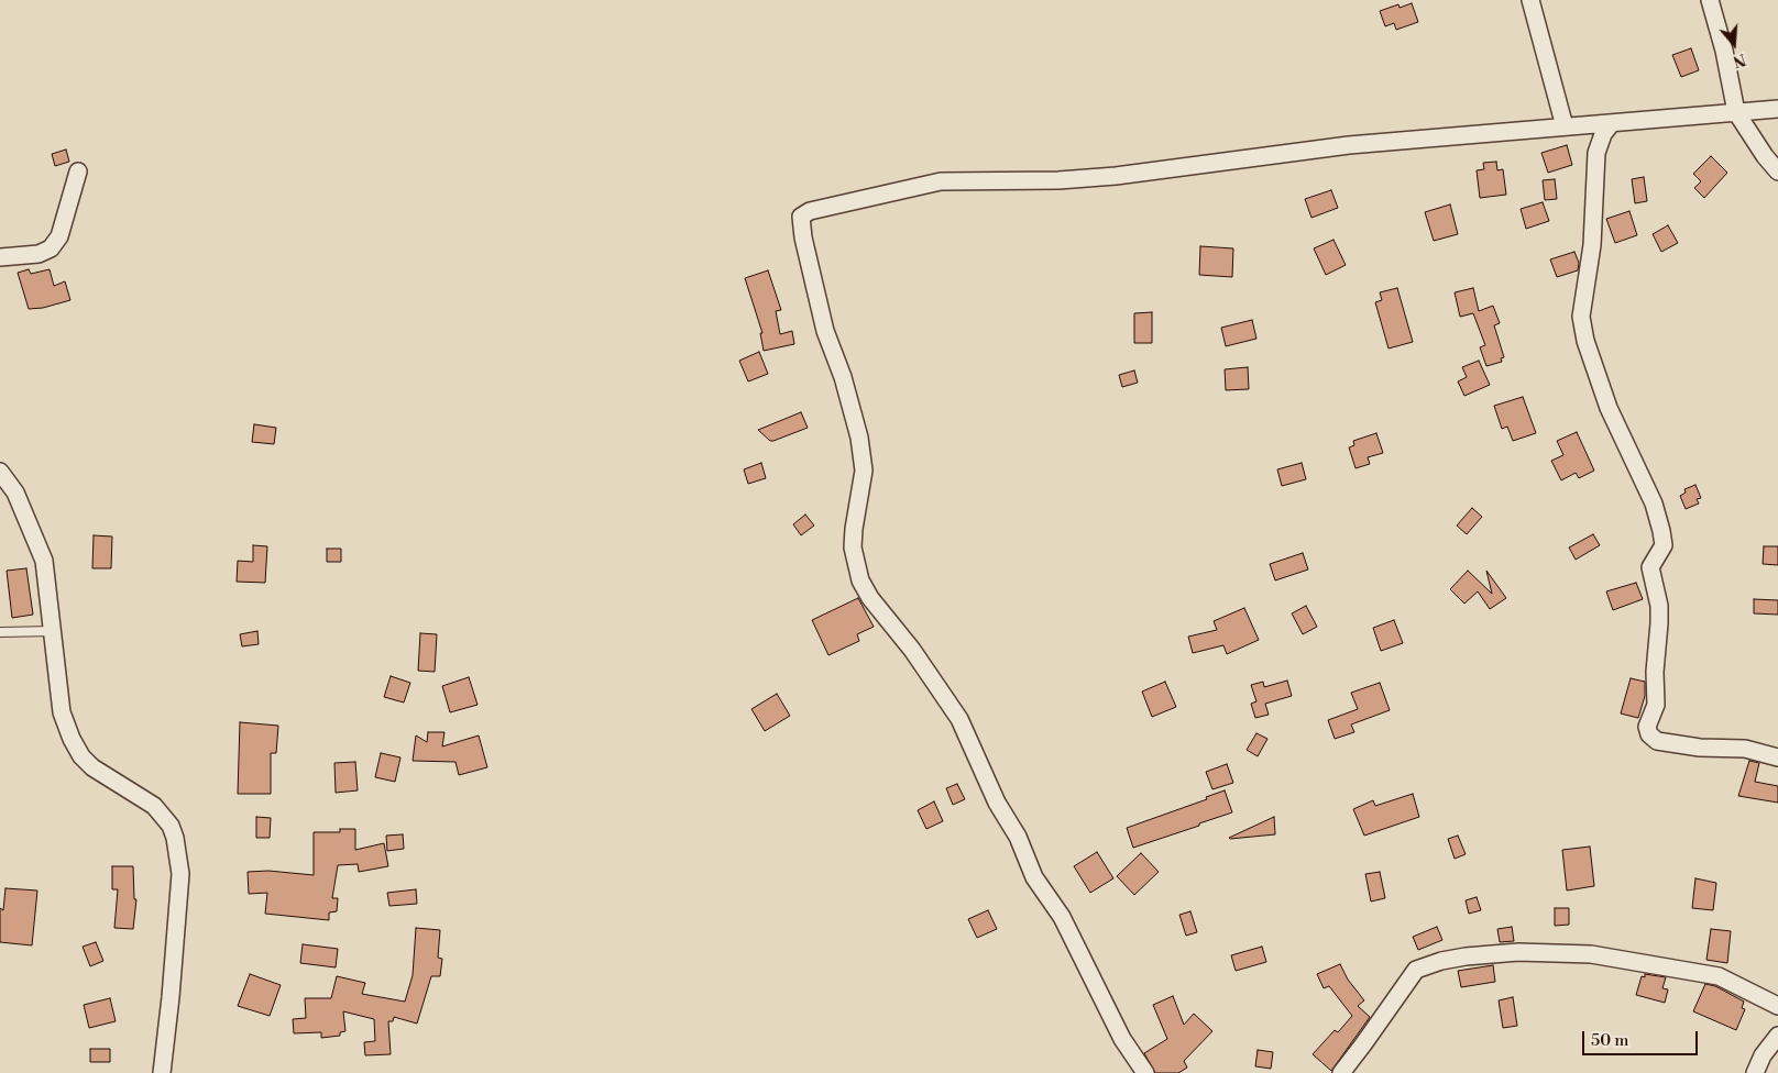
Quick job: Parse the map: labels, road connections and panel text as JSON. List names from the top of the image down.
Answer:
{
  "scale_bar": "50 m",
  "north": "bottom"
}
